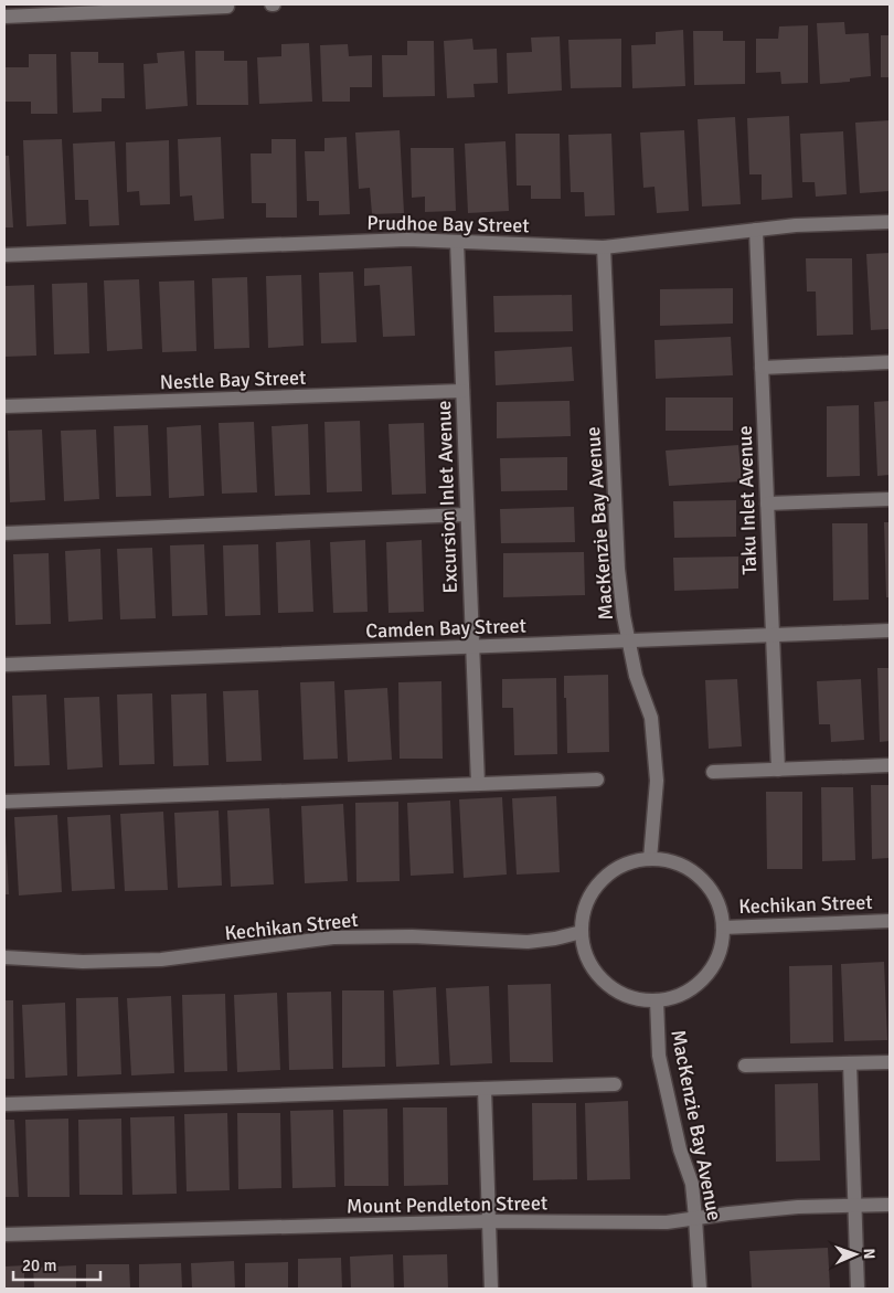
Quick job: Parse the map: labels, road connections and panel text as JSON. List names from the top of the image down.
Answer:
{
  "streets": {
    "street": [
      "Prudhoe Bay Street",
      "Nestle Bay Street",
      "Excursion Inlet Avenue",
      "Taku Inlet Avenue",
      "MacKenzie Bay Avenue",
      "Camden Bay Street",
      "Kechikan Street",
      "Mount Pendleton Street"
    ]
  },
  "crossings": [
    ["Prudhoe Bay Street", "Excursion Inlet Avenue"],
    ["Prudhoe Bay Street", "Taku Inlet Avenue"],
    ["Prudhoe Bay Street", "MacKenzie Bay Avenue"],
    ["Nestle Bay Street", "Excursion Inlet Avenue"],
    ["Excursion Inlet Avenue", "Camden Bay Street"],
    ["Taku Inlet Avenue", "Camden Bay Street"],
    ["MacKenzie Bay Avenue", "Camden Bay Street"],
    ["MacKenzie Bay Avenue", "Kechikan Street"],
    ["MacKenzie Bay Avenue", "Mount Pendleton Street"]
  ],
  "scale_bar": "20 m",
  "north": "right"
}
